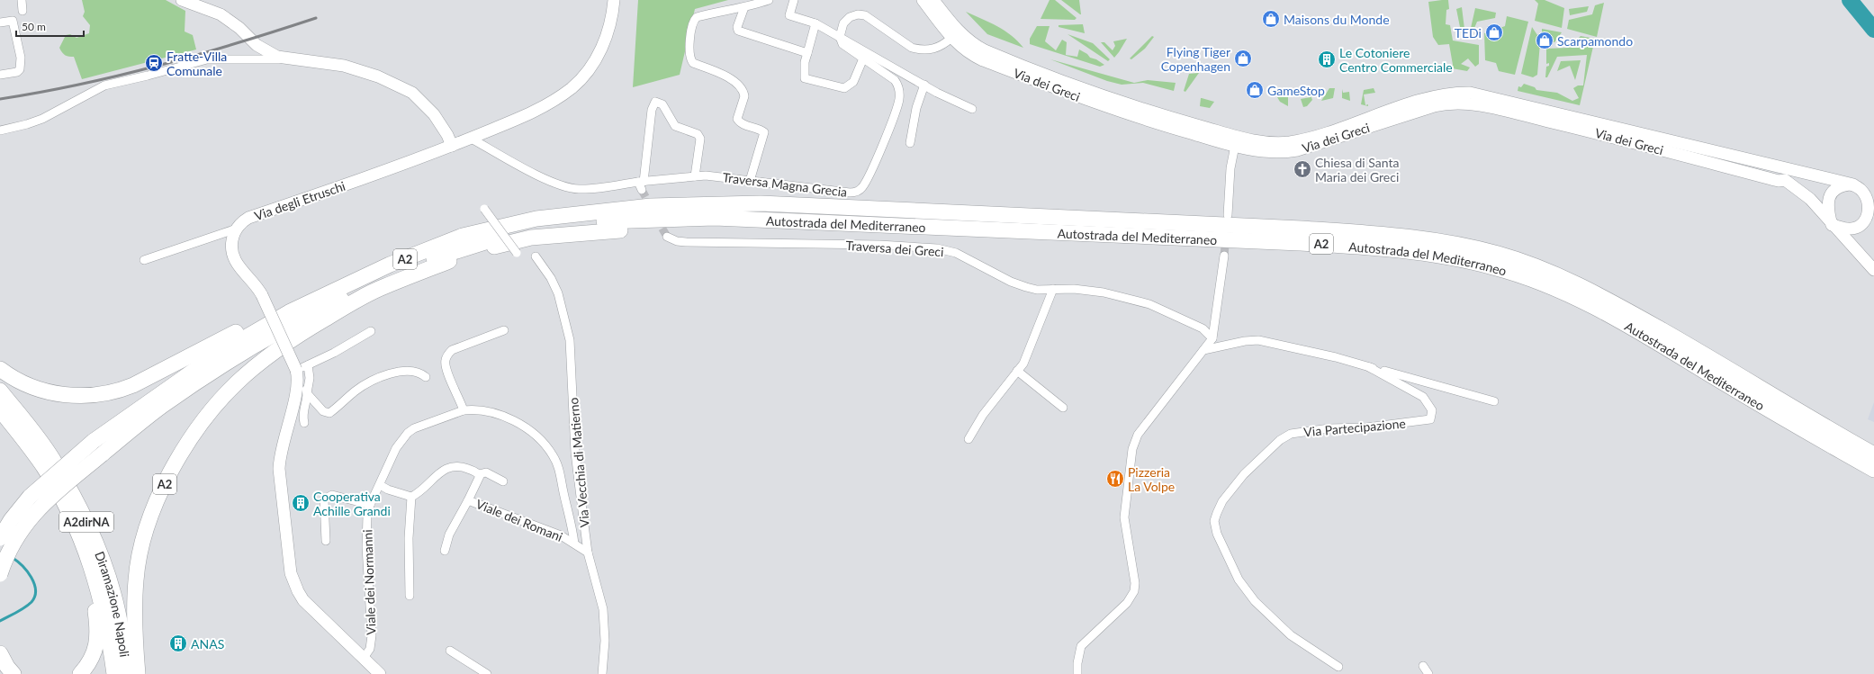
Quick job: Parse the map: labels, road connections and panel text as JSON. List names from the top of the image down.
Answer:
{
  "streets": {
    "highway": [
      "Autostrada del Mediterraneo",
      "A2",
      "A2dirNA",
      "Diramazione Napoli"
    ],
    "main road": ["Via dei Greci", "Via degli Etruschi"],
    "street": [
      "Traversa Magna Grecia",
      "Traversa dei Greci",
      "Via Partecipazione",
      "Via Vecchia di Matierno",
      "Viale dei Romani",
      "Viale dei Normanni"
    ]
  },
  "crossings": [
    ["Autostrada del Mediterraneo", "A2"],
    ["Via Vecchia di Matierno", "Viale dei Romani"],
    ["Viale dei Romani", "Viale dei Normanni"]
  ],
  "places": {
    "shop": [
      "Maisons du Monde",
      "TEDi",
      "Scarpamondo",
      "Flying Tiger Copenhagen",
      "GameStop"
    ],
    "building": ["Le Cotoniere Centro Commerciale", "Cooperativa Achille Grandi", "ANAS"],
    "station": ["Fratte-Villa Comunale"],
    "church": ["Chiesa di Santa Maria dei Greci"],
    "restaurant": ["Pizzeria La Volpe"]
  },
  "scale_bar": "50 m"
}
